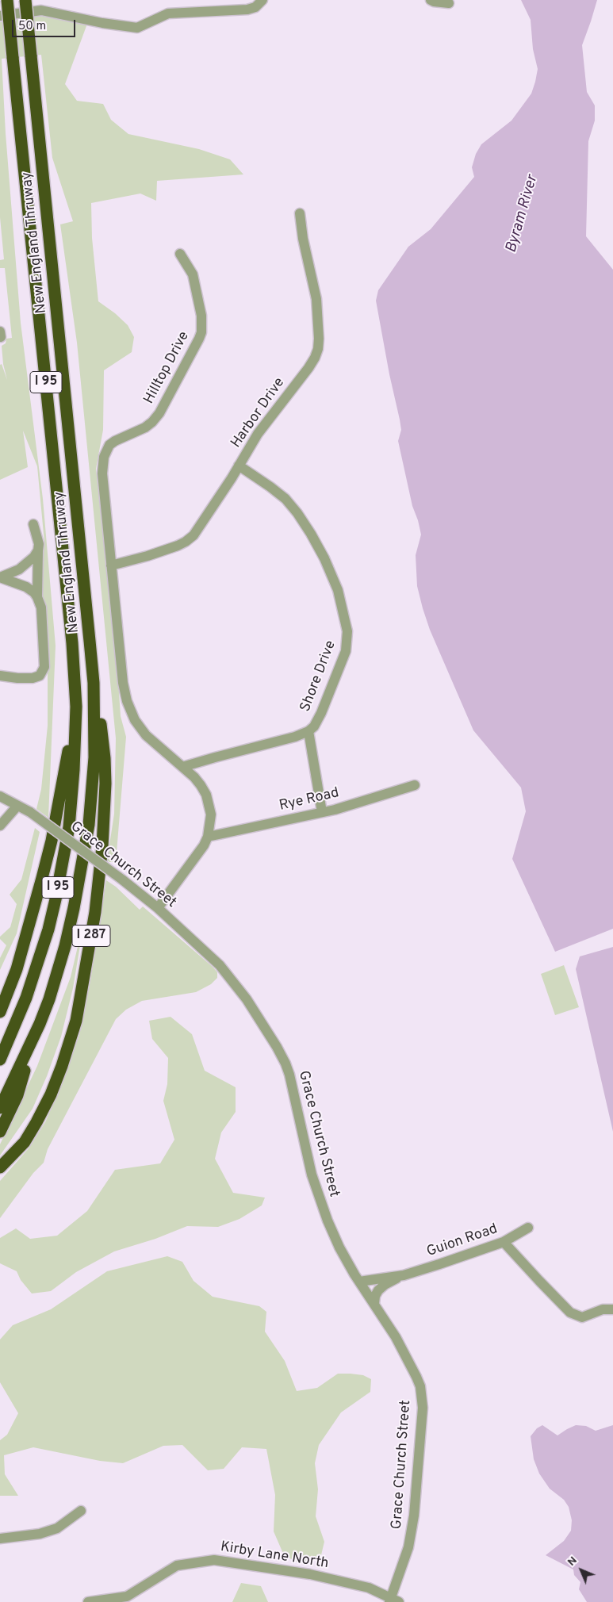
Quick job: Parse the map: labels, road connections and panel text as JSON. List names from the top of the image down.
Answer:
{
  "streets": {
    "highway": ["New England Thruway", "I 95", "I 287"],
    "street": [
      "Hilltop Drive",
      "Harbor Drive",
      "Shore Drive",
      "Rye Road",
      "Grace Church Street",
      "Guion Road",
      "Kirby Lane North"
    ]
  },
  "crossings": [
    ["New England Thruway", "I 287"],
    ["Hilltop Drive", "Harbor Drive"],
    ["Hilltop Drive", "Shore Drive"],
    ["Hilltop Drive", "Rye Road"],
    ["Harbor Drive", "Shore Drive"],
    ["Grace Church Street", "Guion Road"],
    ["Grace Church Street", "Kirby Lane North"]
  ],
  "water": ["Byram River"],
  "scale_bar": "50 m",
  "north": "top left"
}
